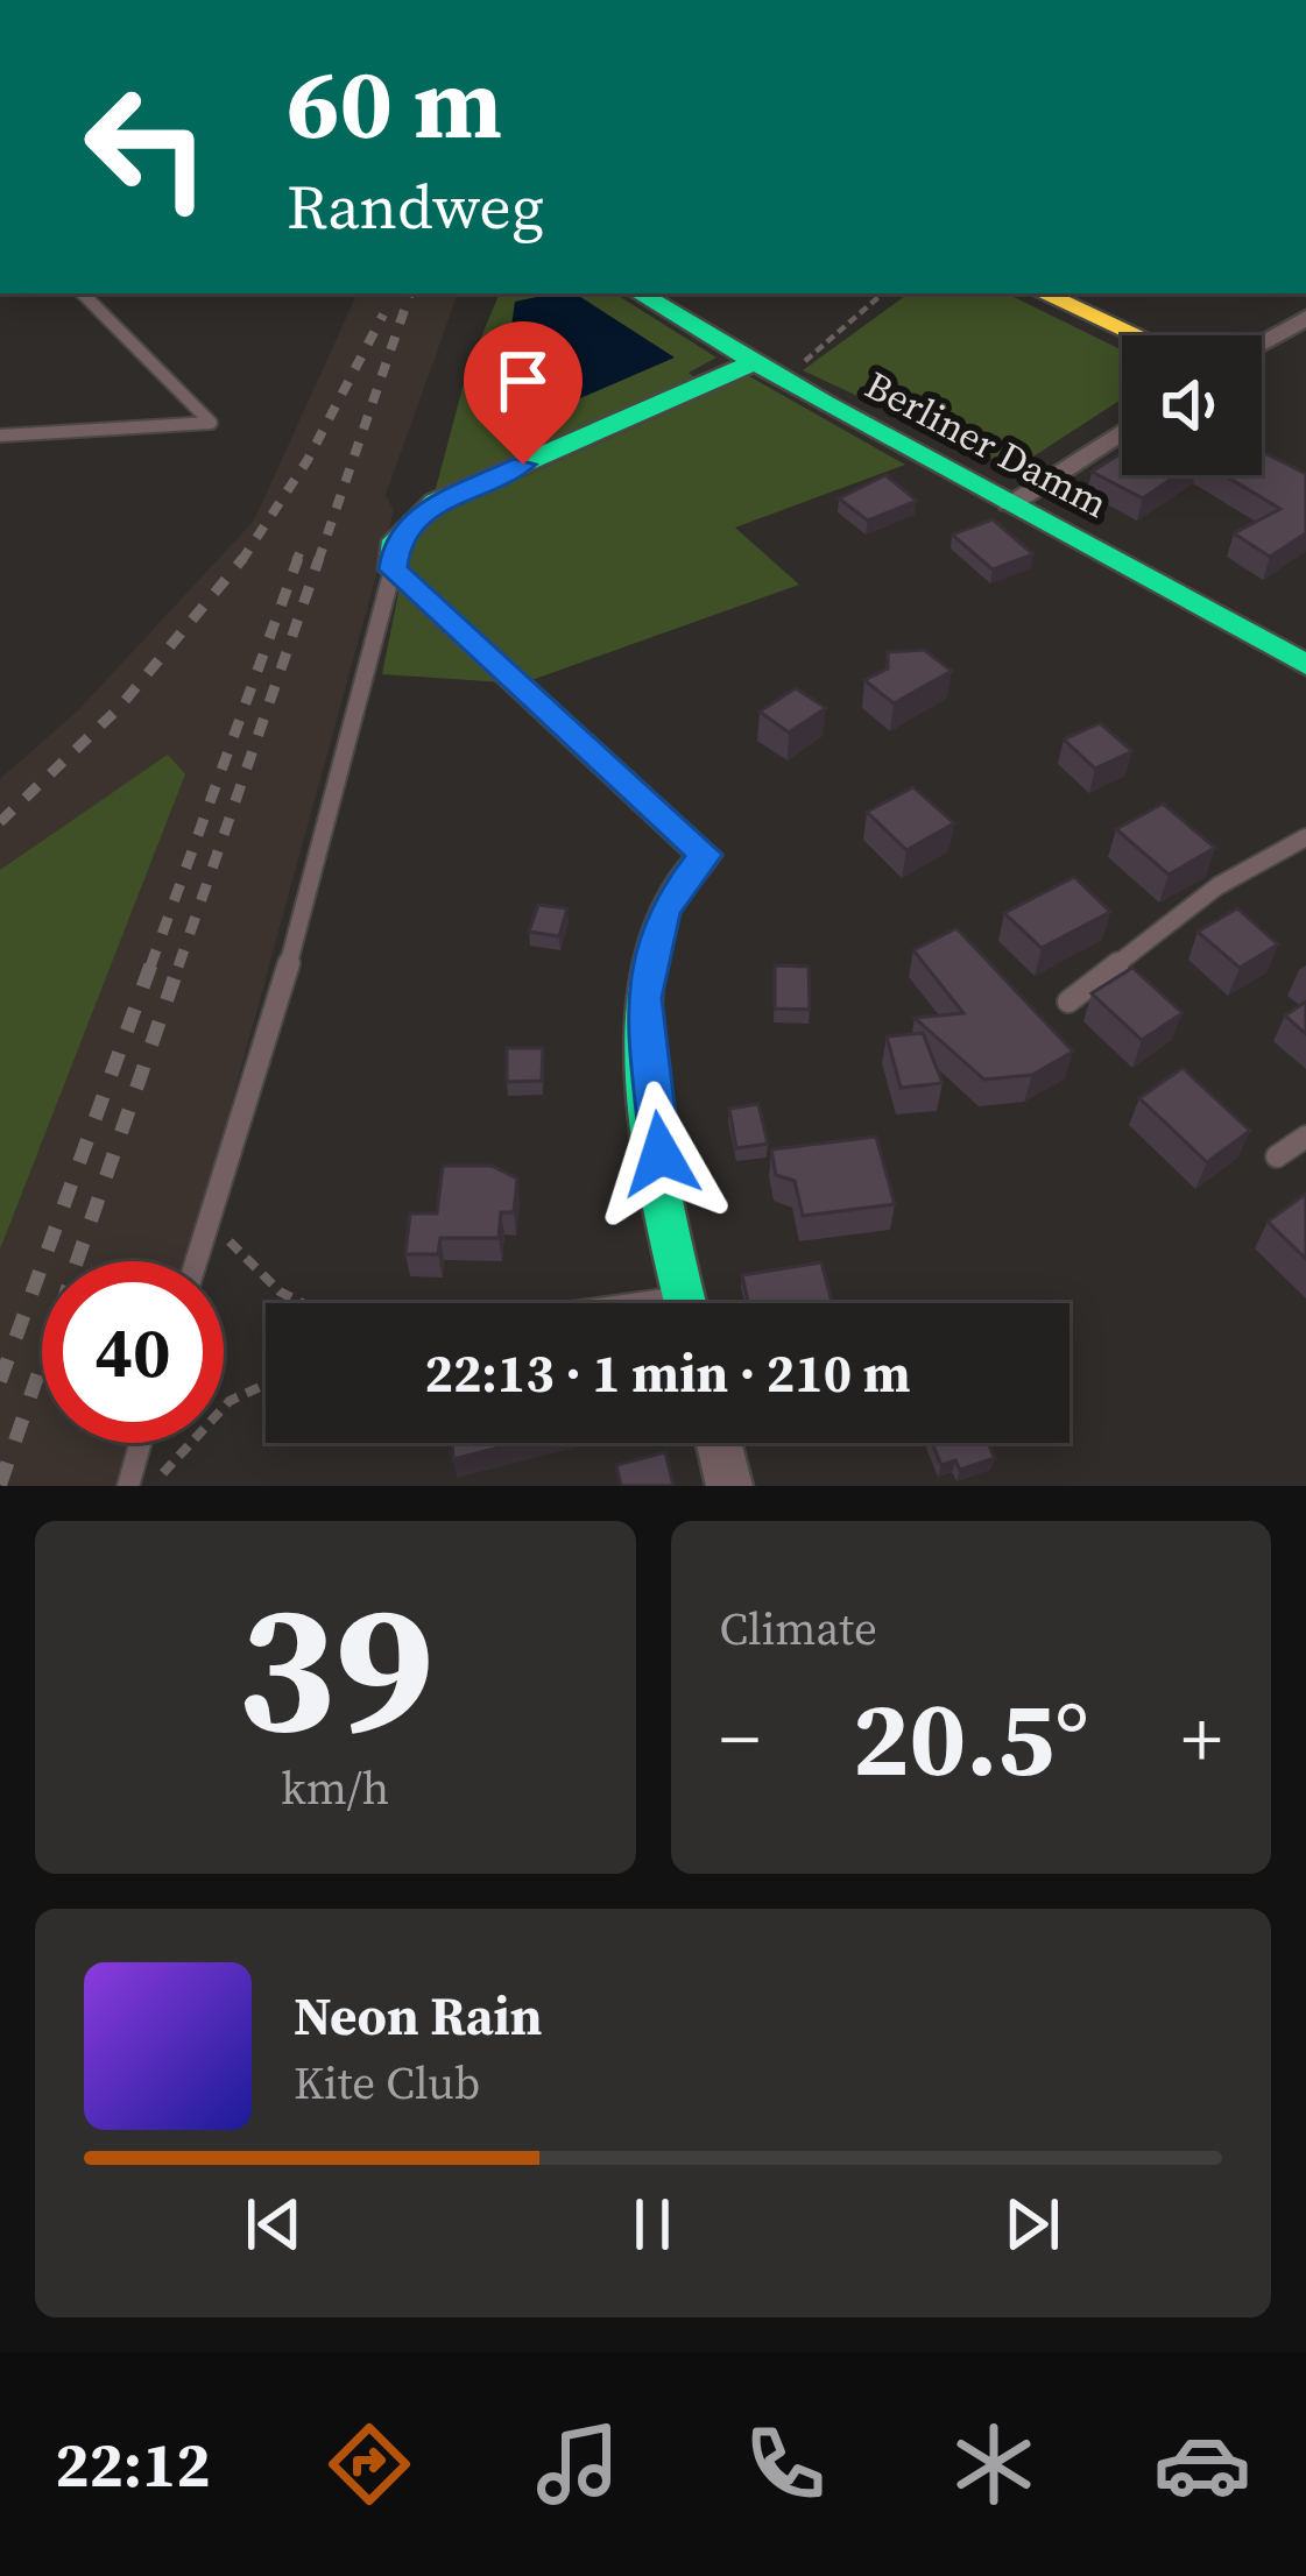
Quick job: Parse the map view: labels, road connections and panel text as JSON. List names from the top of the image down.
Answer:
{
  "streets": {
    "street": ["Berliner Damm"]
  },
  "page": {
    "turn": ["60 m", "Randweg"],
    "limit": "40",
    "trip": "22:13 · 1 min · 210 m",
    "tile": [
      ["39", "km/h"],
      "Climate"
    ],
    "heat": ["−", "20.5°", "+"],
    "song": ["Neon Rain", "Kite Club"],
    "tabs": "22:12"
  }
}
